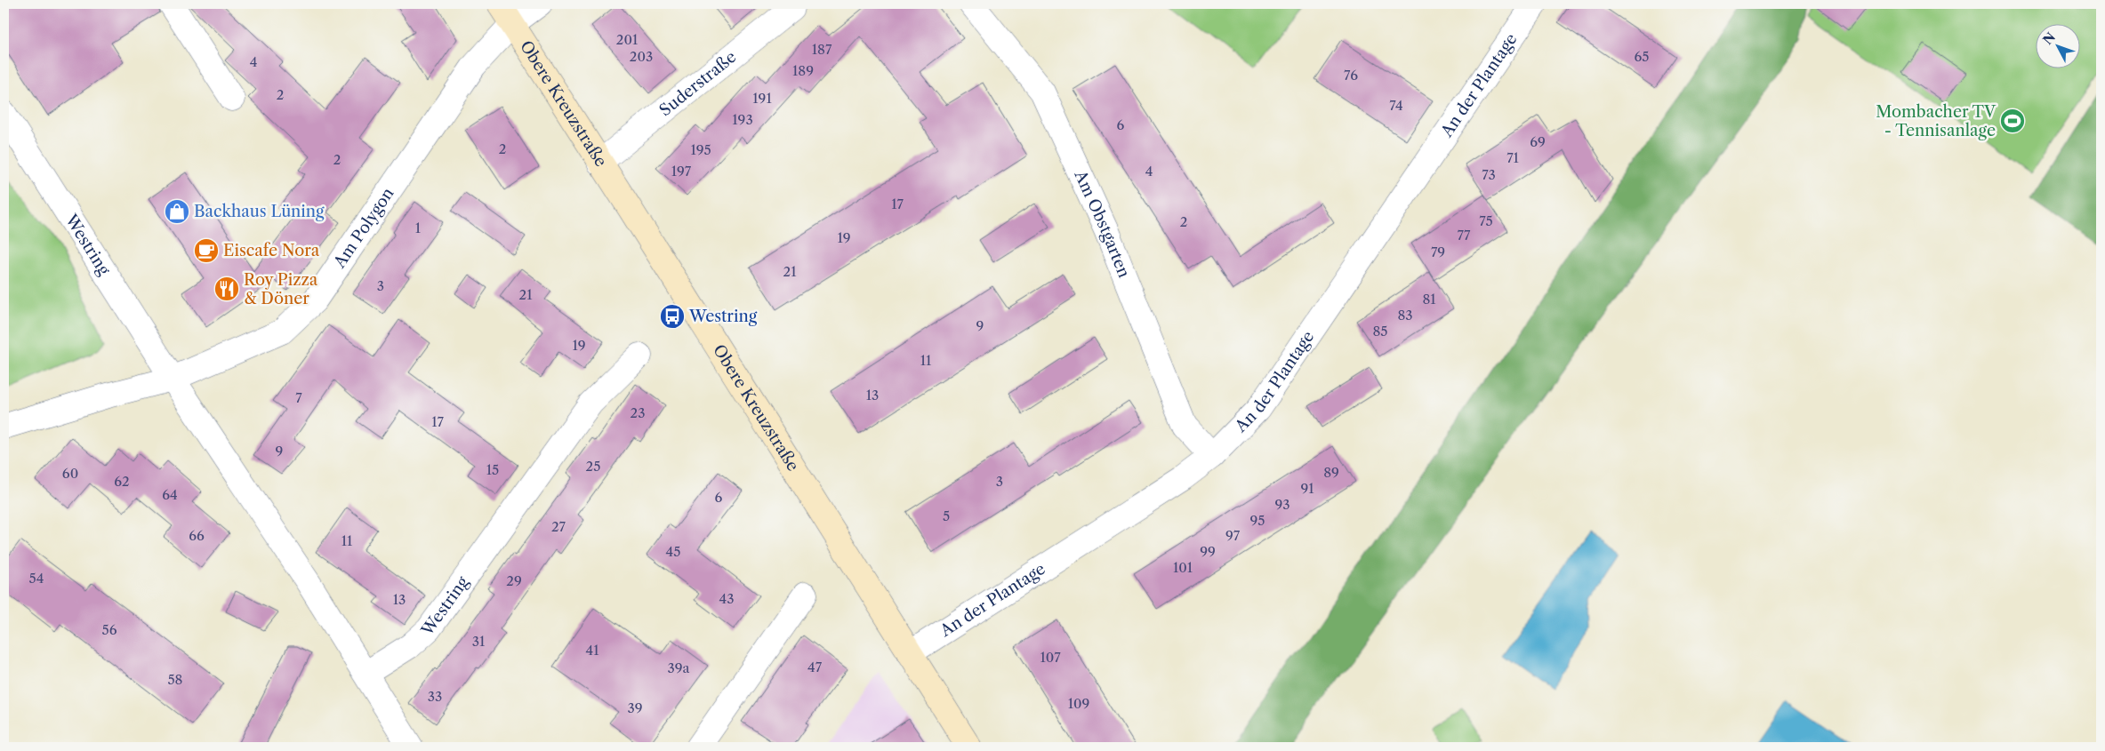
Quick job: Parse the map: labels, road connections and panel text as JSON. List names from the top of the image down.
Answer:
{
  "streets": {
    "street": [
      "Suderstraße",
      "An der Plantage",
      "Obere Kreuzstraße",
      "Am Obstgarten",
      "Am Polygon",
      "Westring"
    ]
  },
  "crossings": [
    ["Suderstraße", "Obere Kreuzstraße"],
    ["An der Plantage", "Obere Kreuzstraße"],
    ["An der Plantage", "Am Obstgarten"],
    ["Obere Kreuzstraße", "Am Polygon"],
    ["Am Polygon", "Westring"]
  ],
  "places": {
    "sports": ["Mombacher TV - Tennisanlage"],
    "shop": ["Backhaus Lüning"],
    "cafe": ["Eiscafe Nora"],
    "restaurant": ["Roy Pizza & Döner"],
    "bus stop": ["Westring"]
  },
  "house_numbers": [
    "201",
    "187",
    "203",
    "65",
    "4",
    "189",
    "76",
    "2",
    "191",
    "74",
    "193",
    "6",
    "69",
    "2",
    "195",
    "71",
    "2",
    "197",
    "4",
    "73",
    "17",
    "75",
    "2",
    "1",
    "77",
    "19",
    "79",
    "21",
    "3",
    "21",
    "81",
    "83",
    "9",
    "85",
    "19",
    "11",
    "13",
    "7",
    "23",
    "17",
    "9",
    "25",
    "15",
    "89",
    "60",
    "62",
    "3",
    "91",
    "64",
    "6",
    "93",
    "5",
    "95",
    "27",
    "66",
    "97",
    "11",
    "45",
    "99",
    "101",
    "54",
    "29",
    "43",
    "13",
    "56",
    "31",
    "41",
    "107",
    "47",
    "39a",
    "58",
    "33",
    "109",
    "39"
  ],
  "north": "top left"
}
